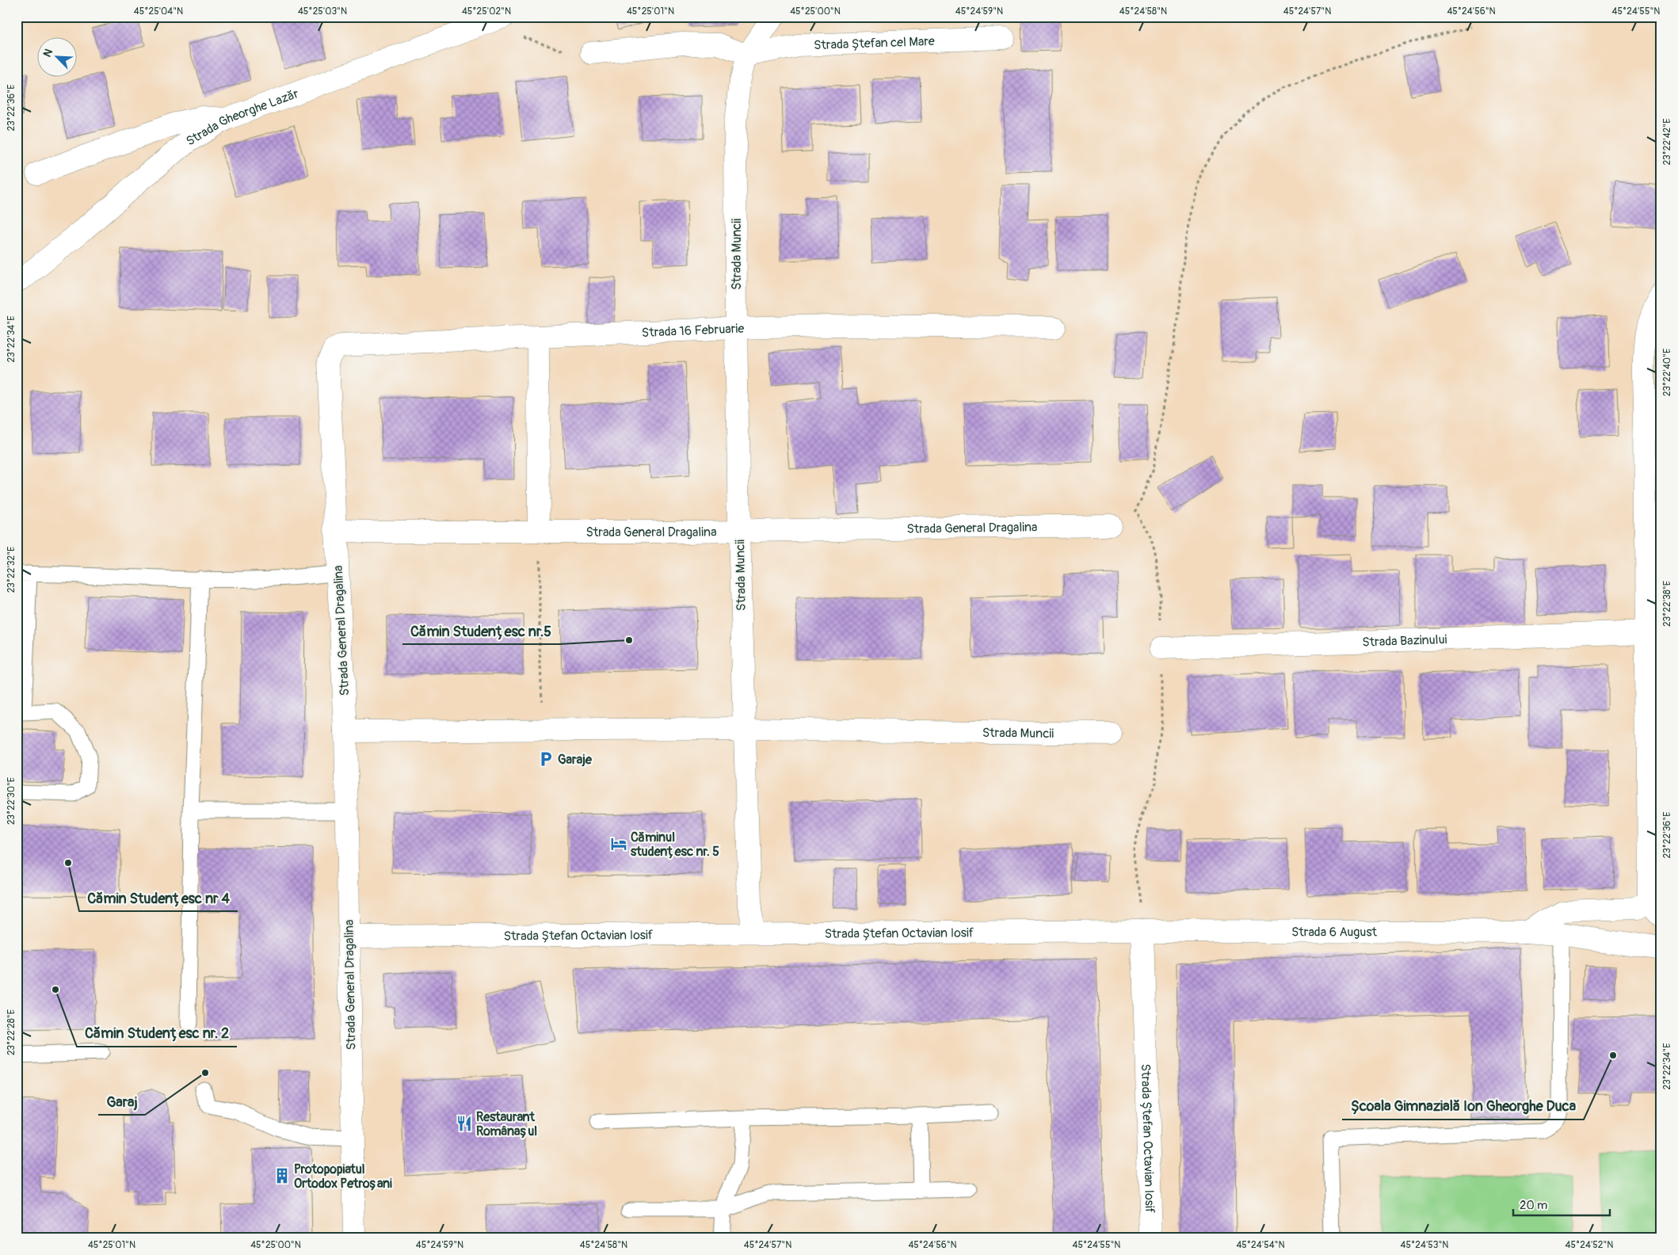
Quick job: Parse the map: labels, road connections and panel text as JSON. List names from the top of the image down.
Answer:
{
  "streets": {
    "street": [
      "Strada Ștefan cel Mare",
      "Strada Gheorghe Lazăr",
      "Strada Muncii",
      "Strada 16 Februarie",
      "Strada General Dragalina",
      "Strada Bazinului",
      "Strada 6 August",
      "Strada Ștefan Octavian Iosif"
    ]
  },
  "crossings": [
    ["Strada Ștefan cel Mare", "Strada Muncii"],
    ["Strada Muncii", "Strada 16 Februarie"],
    ["Strada Muncii", "Strada General Dragalina"],
    ["Strada 16 Februarie", "Strada General Dragalina"],
    ["Strada General Dragalina", "Strada Ștefan Octavian Iosif"],
    ["Strada Bazinului", "Strada 6 August"],
    ["Strada 6 August", "Strada Ștefan Octavian Iosif"]
  ],
  "places": {
    "other": [
      "Cămin Studențesc nr.5",
      "Cămin Studențesc nr 4",
      "Cămin Studențesc nr. 2",
      "Școala Gimnazială Ion Gheorghe Duca",
      "Garaj"
    ],
    "parking": ["Garaje"],
    "hotel": ["Căminul studențesc nr. 5"],
    "restaurant": ["Restaurant Românașul"],
    "building": ["Protopopiatul Ortodox Petroșani"]
  },
  "scale_bar": "20 m",
  "north": "top left",
  "coordinates": [
    "45°25'04\"N",
    "45°25'03\"N",
    "45°25'02\"N",
    "45°25'01\"N",
    "45°25'00\"N",
    "45°24'59\"N",
    "45°24'58\"N",
    "45°24'57\"N",
    "45°24'56\"N",
    "45°24'55\"N",
    "23°22'36\"E",
    "23°22'42\"E",
    "23°22'34\"E",
    "23°22'40\"E",
    "23°22'32\"E",
    "23°22'38\"E",
    "23°22'30\"E",
    "23°22'28\"E",
    "45°24'54\"N",
    "45°24'53\"N",
    "45°24'52\"N"
  ]
}
